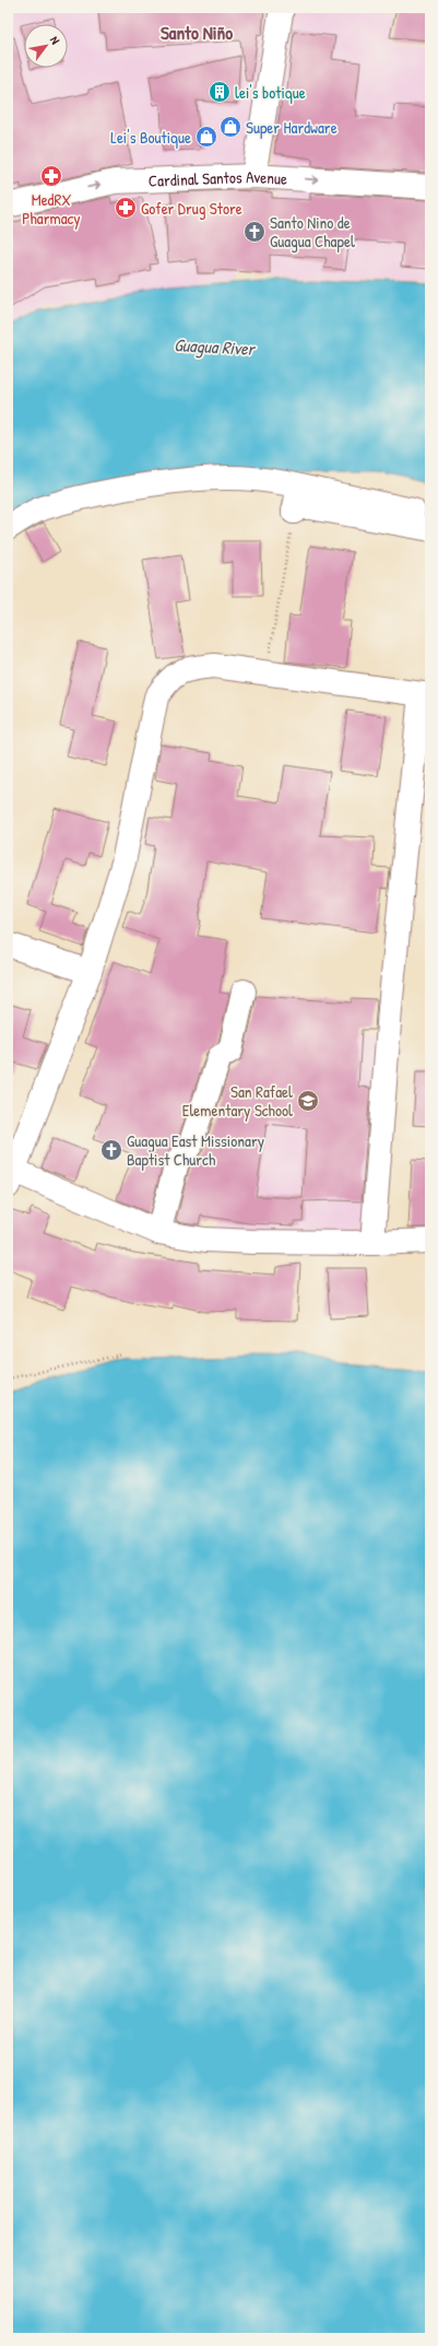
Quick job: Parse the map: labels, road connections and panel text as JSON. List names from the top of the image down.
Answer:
{
  "streets": {
    "street": ["Cardinal Santos Avenue"]
  },
  "one_way": ["Cardinal Santos Avenue"],
  "districts": ["Santo Niño"],
  "water": ["Guagua River"],
  "places": {
    "building": ["lei's botique"],
    "shop": ["Super Hardware", "Lei's Boutique"],
    "pharmacy": ["MedRX Pharmacy", "Gofer Drug Store"],
    "church": ["Santo Nino de Guagua Chapel", "Guagua East Missionary Baptist Church"],
    "school or university": ["San Rafael Elementary School"]
  },
  "north": "top right"
}
